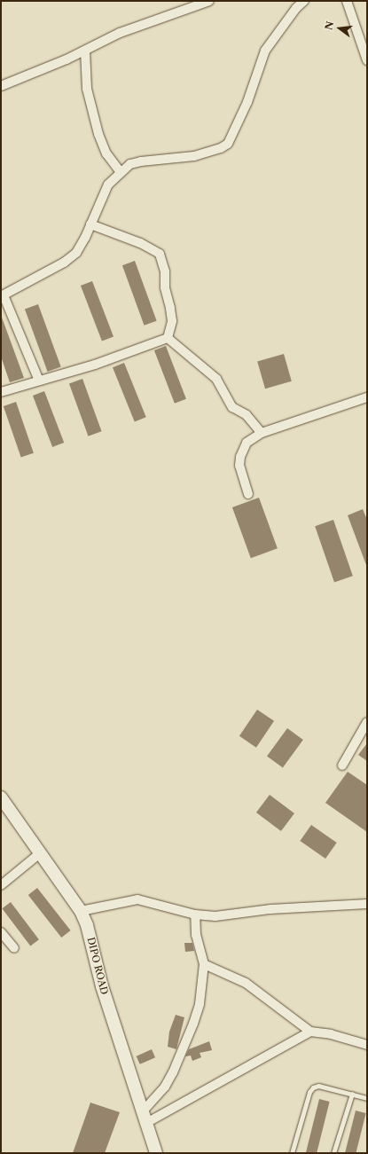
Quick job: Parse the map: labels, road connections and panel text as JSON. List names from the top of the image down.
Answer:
{
  "streets": {
    "main road": ["DIPO ROAD"]
  },
  "north": "left"
}
